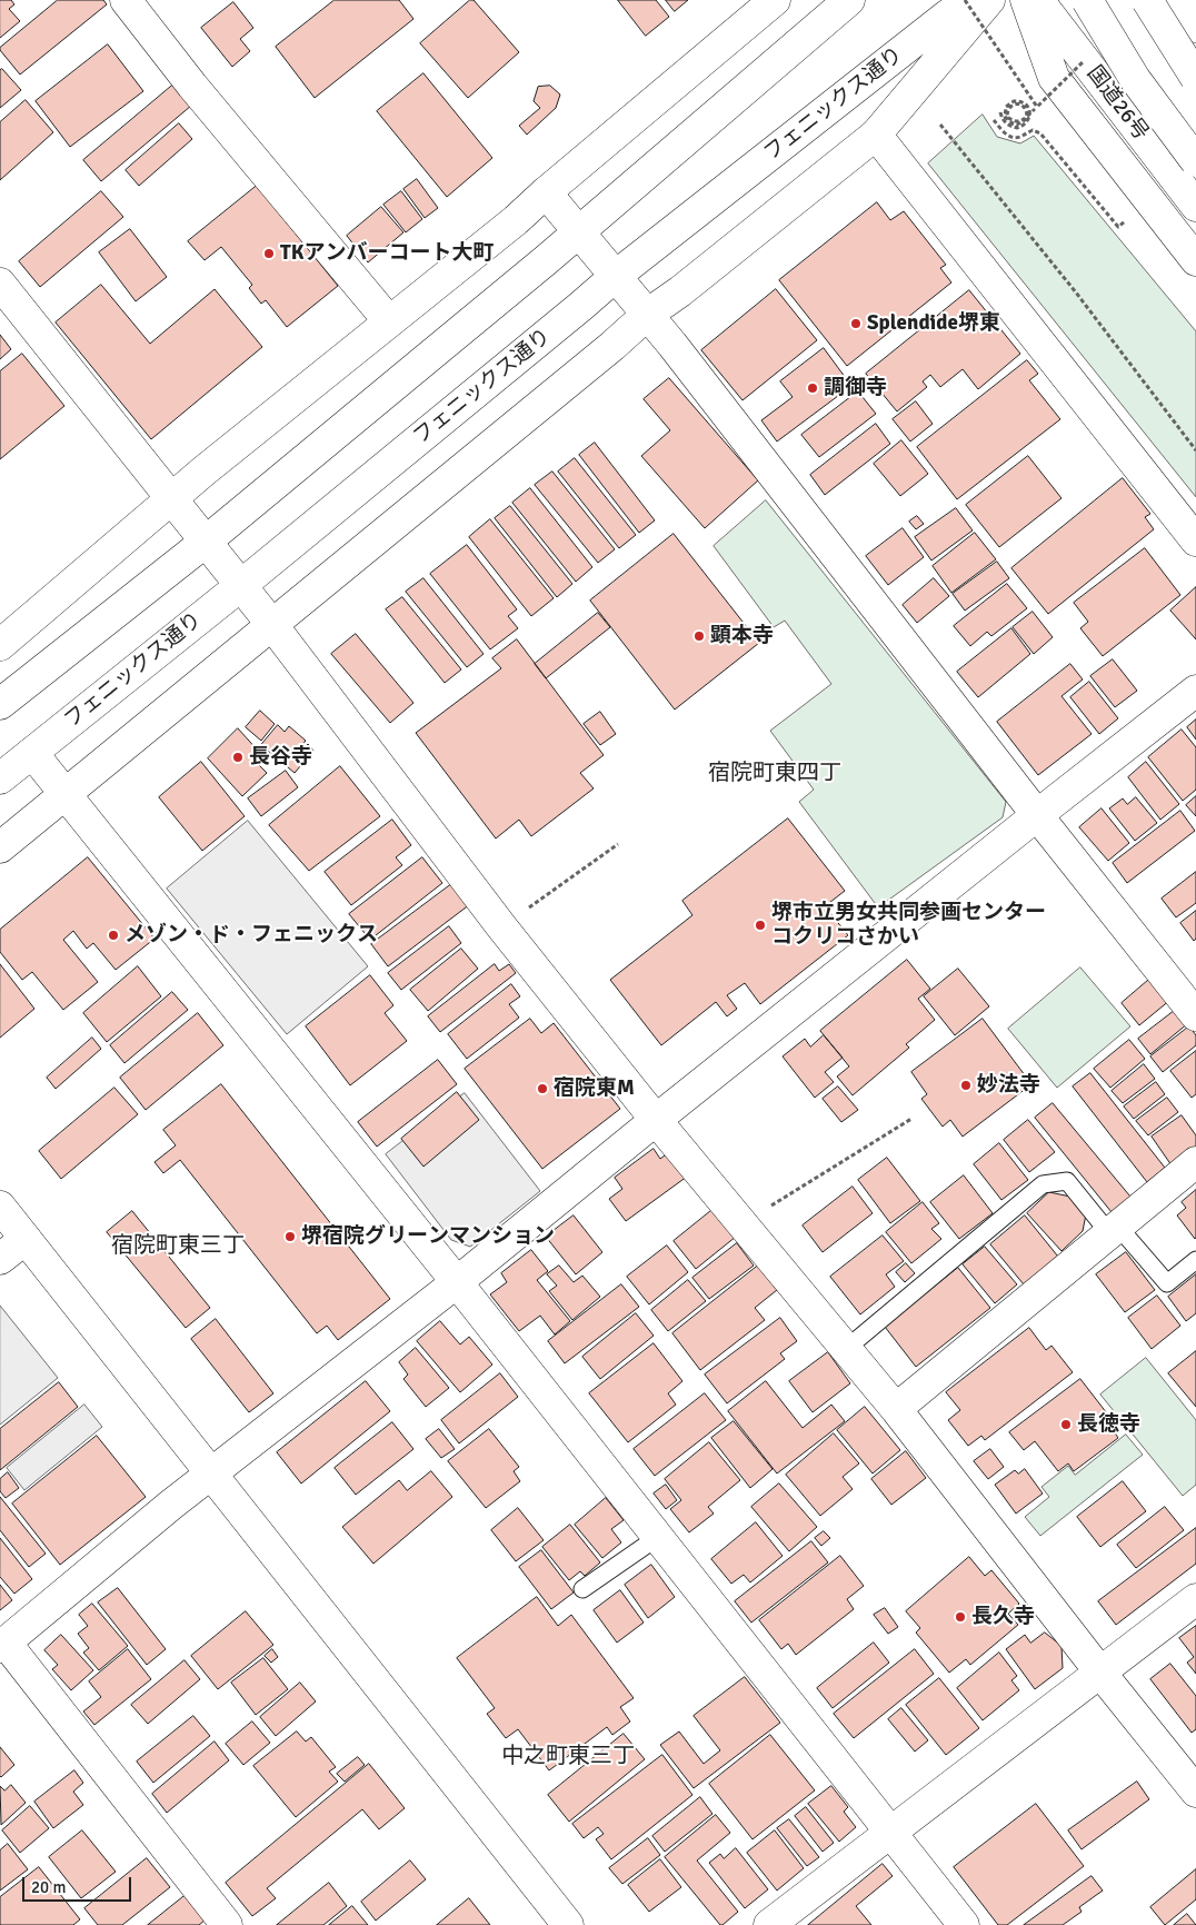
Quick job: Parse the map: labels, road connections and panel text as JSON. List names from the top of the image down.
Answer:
{
  "streets": {
    "main road": ["国道26号", "フェニックス通り"]
  },
  "districts": ["宿院町東四丁", "宿院町東三丁", "中之町東三丁"],
  "places": [
    "TKアンバーコート大町",
    "Splendide堺東",
    "調御寺",
    "顕本寺",
    "長谷寺",
    "堺市立男女共同参画センター コクリコさかい",
    "メゾン・ド・フェニックス",
    "妙法寺",
    "宿院東M",
    "堺宿院グリーンマンション",
    "長徳寺",
    "長久寺"
  ],
  "scale_bar": "20 m"
}
